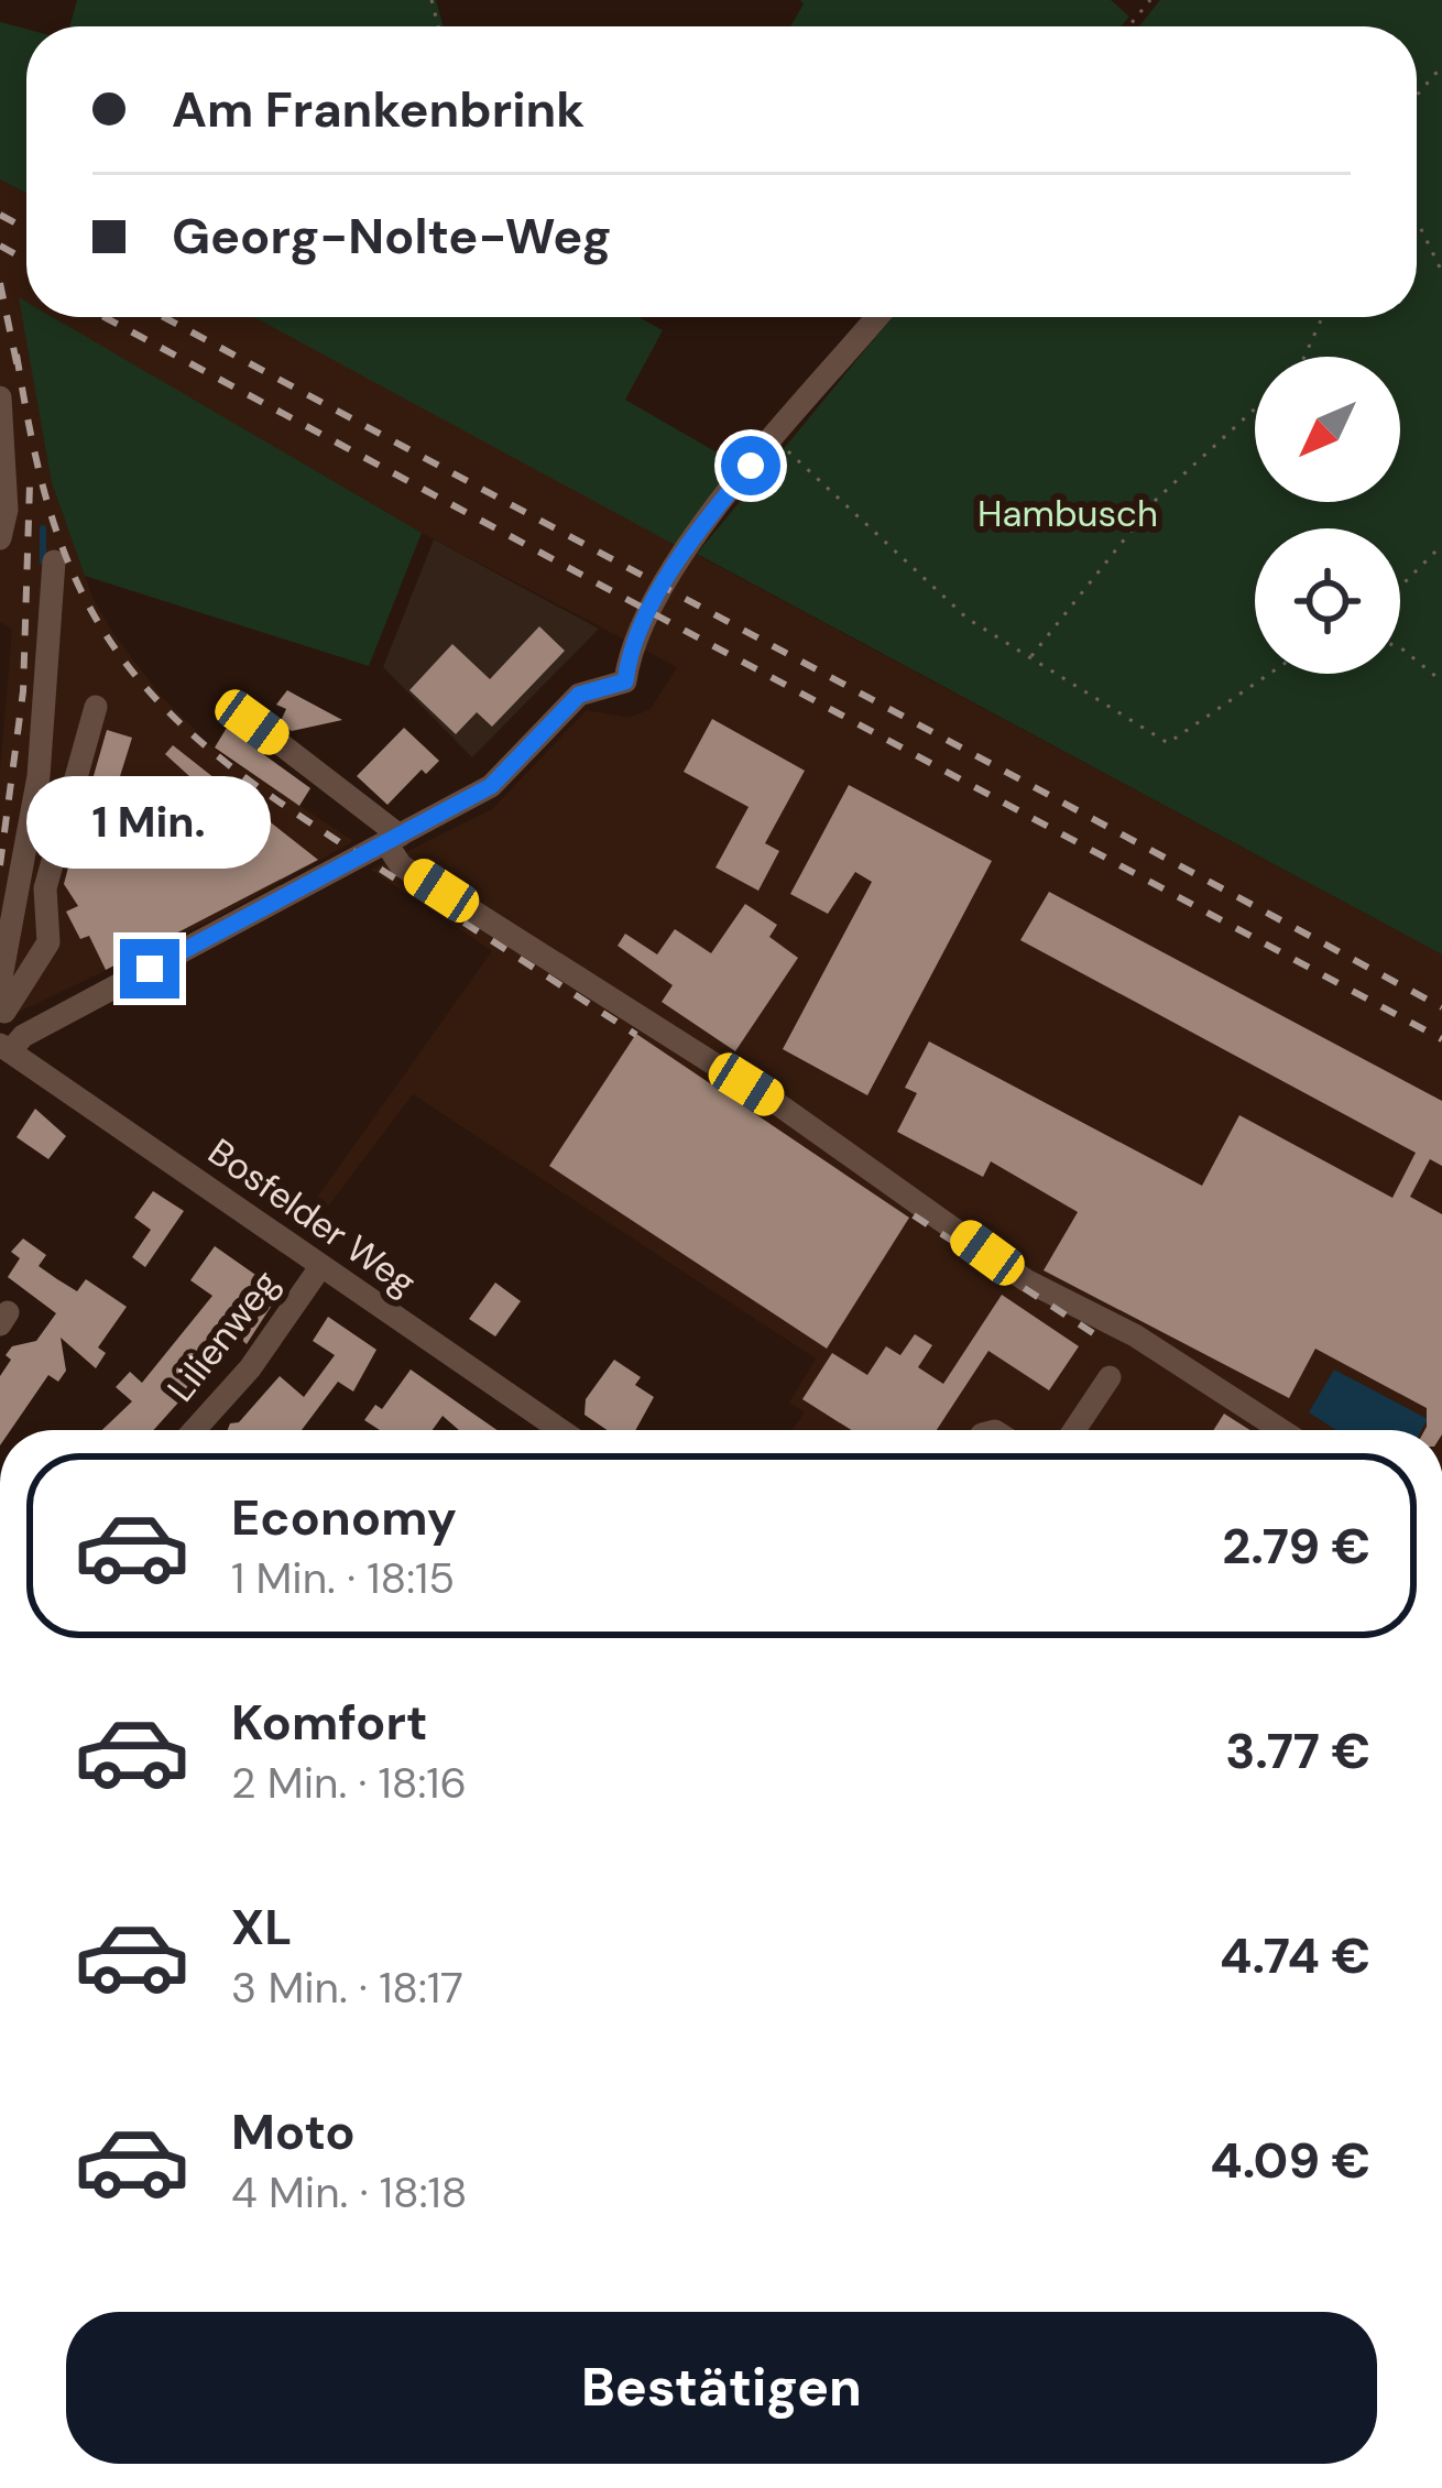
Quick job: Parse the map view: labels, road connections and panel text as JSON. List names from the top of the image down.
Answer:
{
  "streets": {
    "street": ["Bosfelder Weg", "Lilienweg"]
  },
  "crossings": [
    ["Bosfelder Weg", "Lilienweg"]
  ],
  "parks": ["Hambusch"],
  "north": "bottom left",
  "page": {
    "banner": ["Am Frankenbrink", "Georg-Nolte-Weg"],
    "bubble": "1 Min.",
    "list": [
      {
        "name": "Economy",
        "note": "1 Min. · 18:15",
        "value": "2.79 €"
      },
      {
        "name": "Komfort",
        "note": "2 Min. · 18:16",
        "value": "3.77 €"
      },
      {
        "name": "XL",
        "note": "3 Min. · 18:17",
        "value": "4.74 €"
      },
      {
        "name": "Moto",
        "note": "4 Min. · 18:18",
        "value": "4.09 €"
      }
    ],
    "buttons": "Bestätigen"
  }
}
